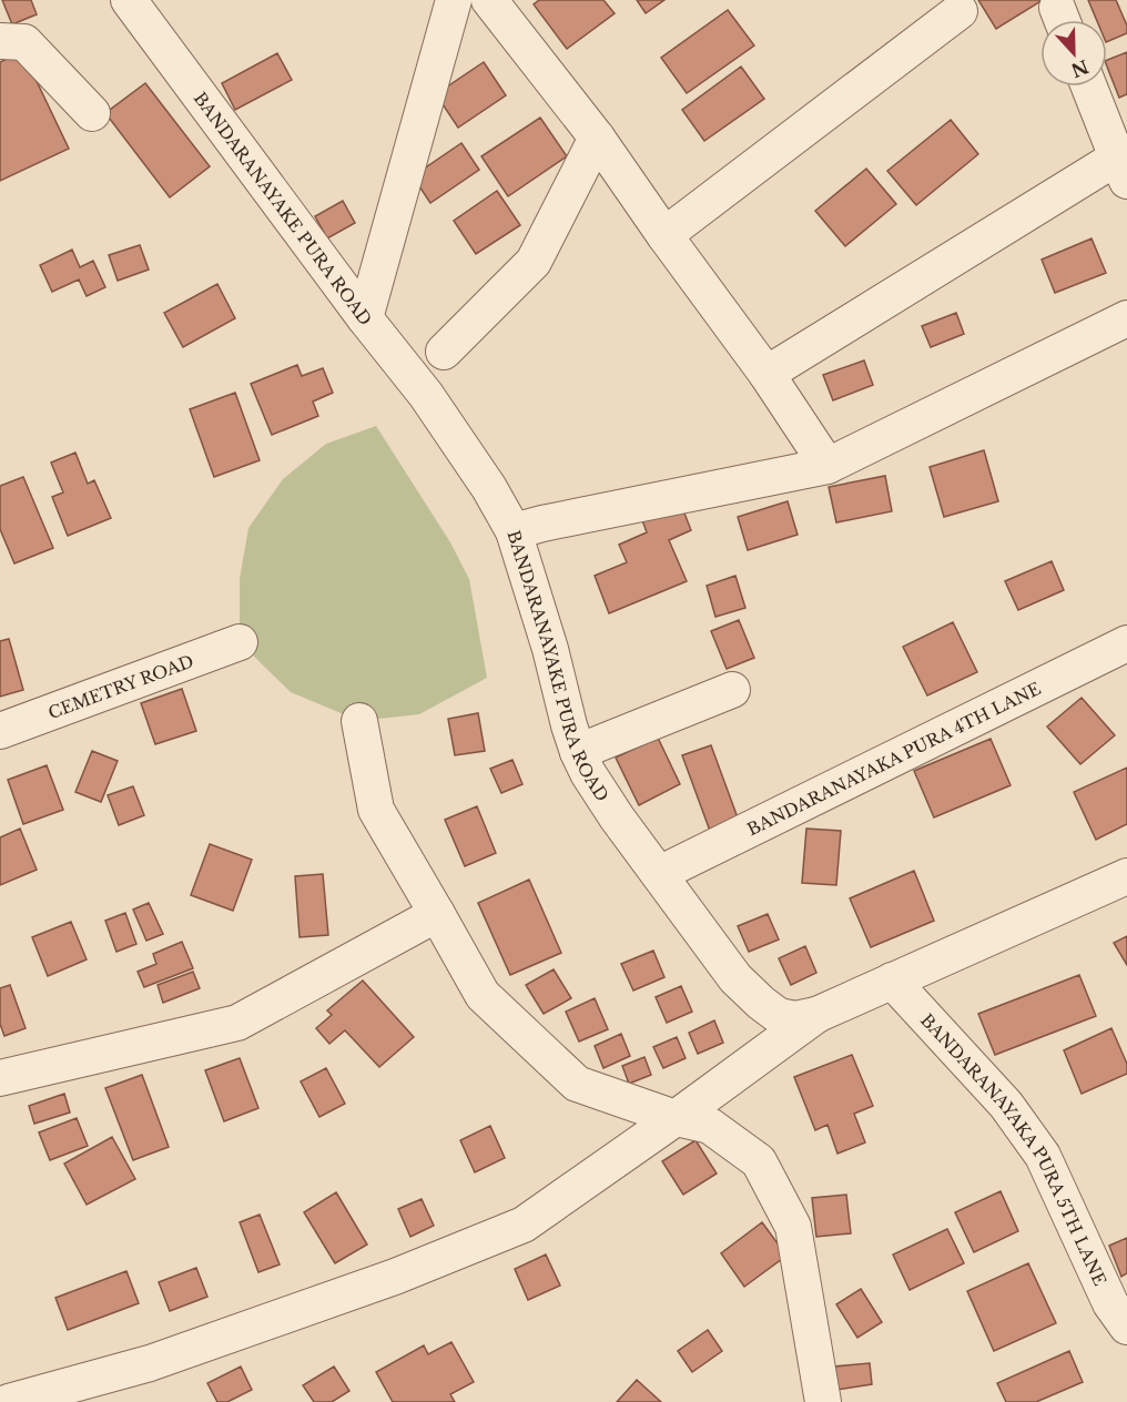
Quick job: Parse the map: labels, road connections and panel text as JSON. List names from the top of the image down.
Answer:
{
  "streets": {
    "street": [
      "BANDARANAYAKE PURA ROAD",
      "CEMETRY ROAD",
      "BANDARANAYAKA PURA 4TH LANE",
      "BANDARANAYAKA PURA 5TH LANE"
    ]
  },
  "crossings": [
    ["BANDARANAYAKE PURA ROAD", "BANDARANAYAKA PURA 4TH LANE"],
    ["BANDARANAYAKE PURA ROAD", "BANDARANAYAKA PURA 5TH LANE"]
  ],
  "north": "bottom"
}
